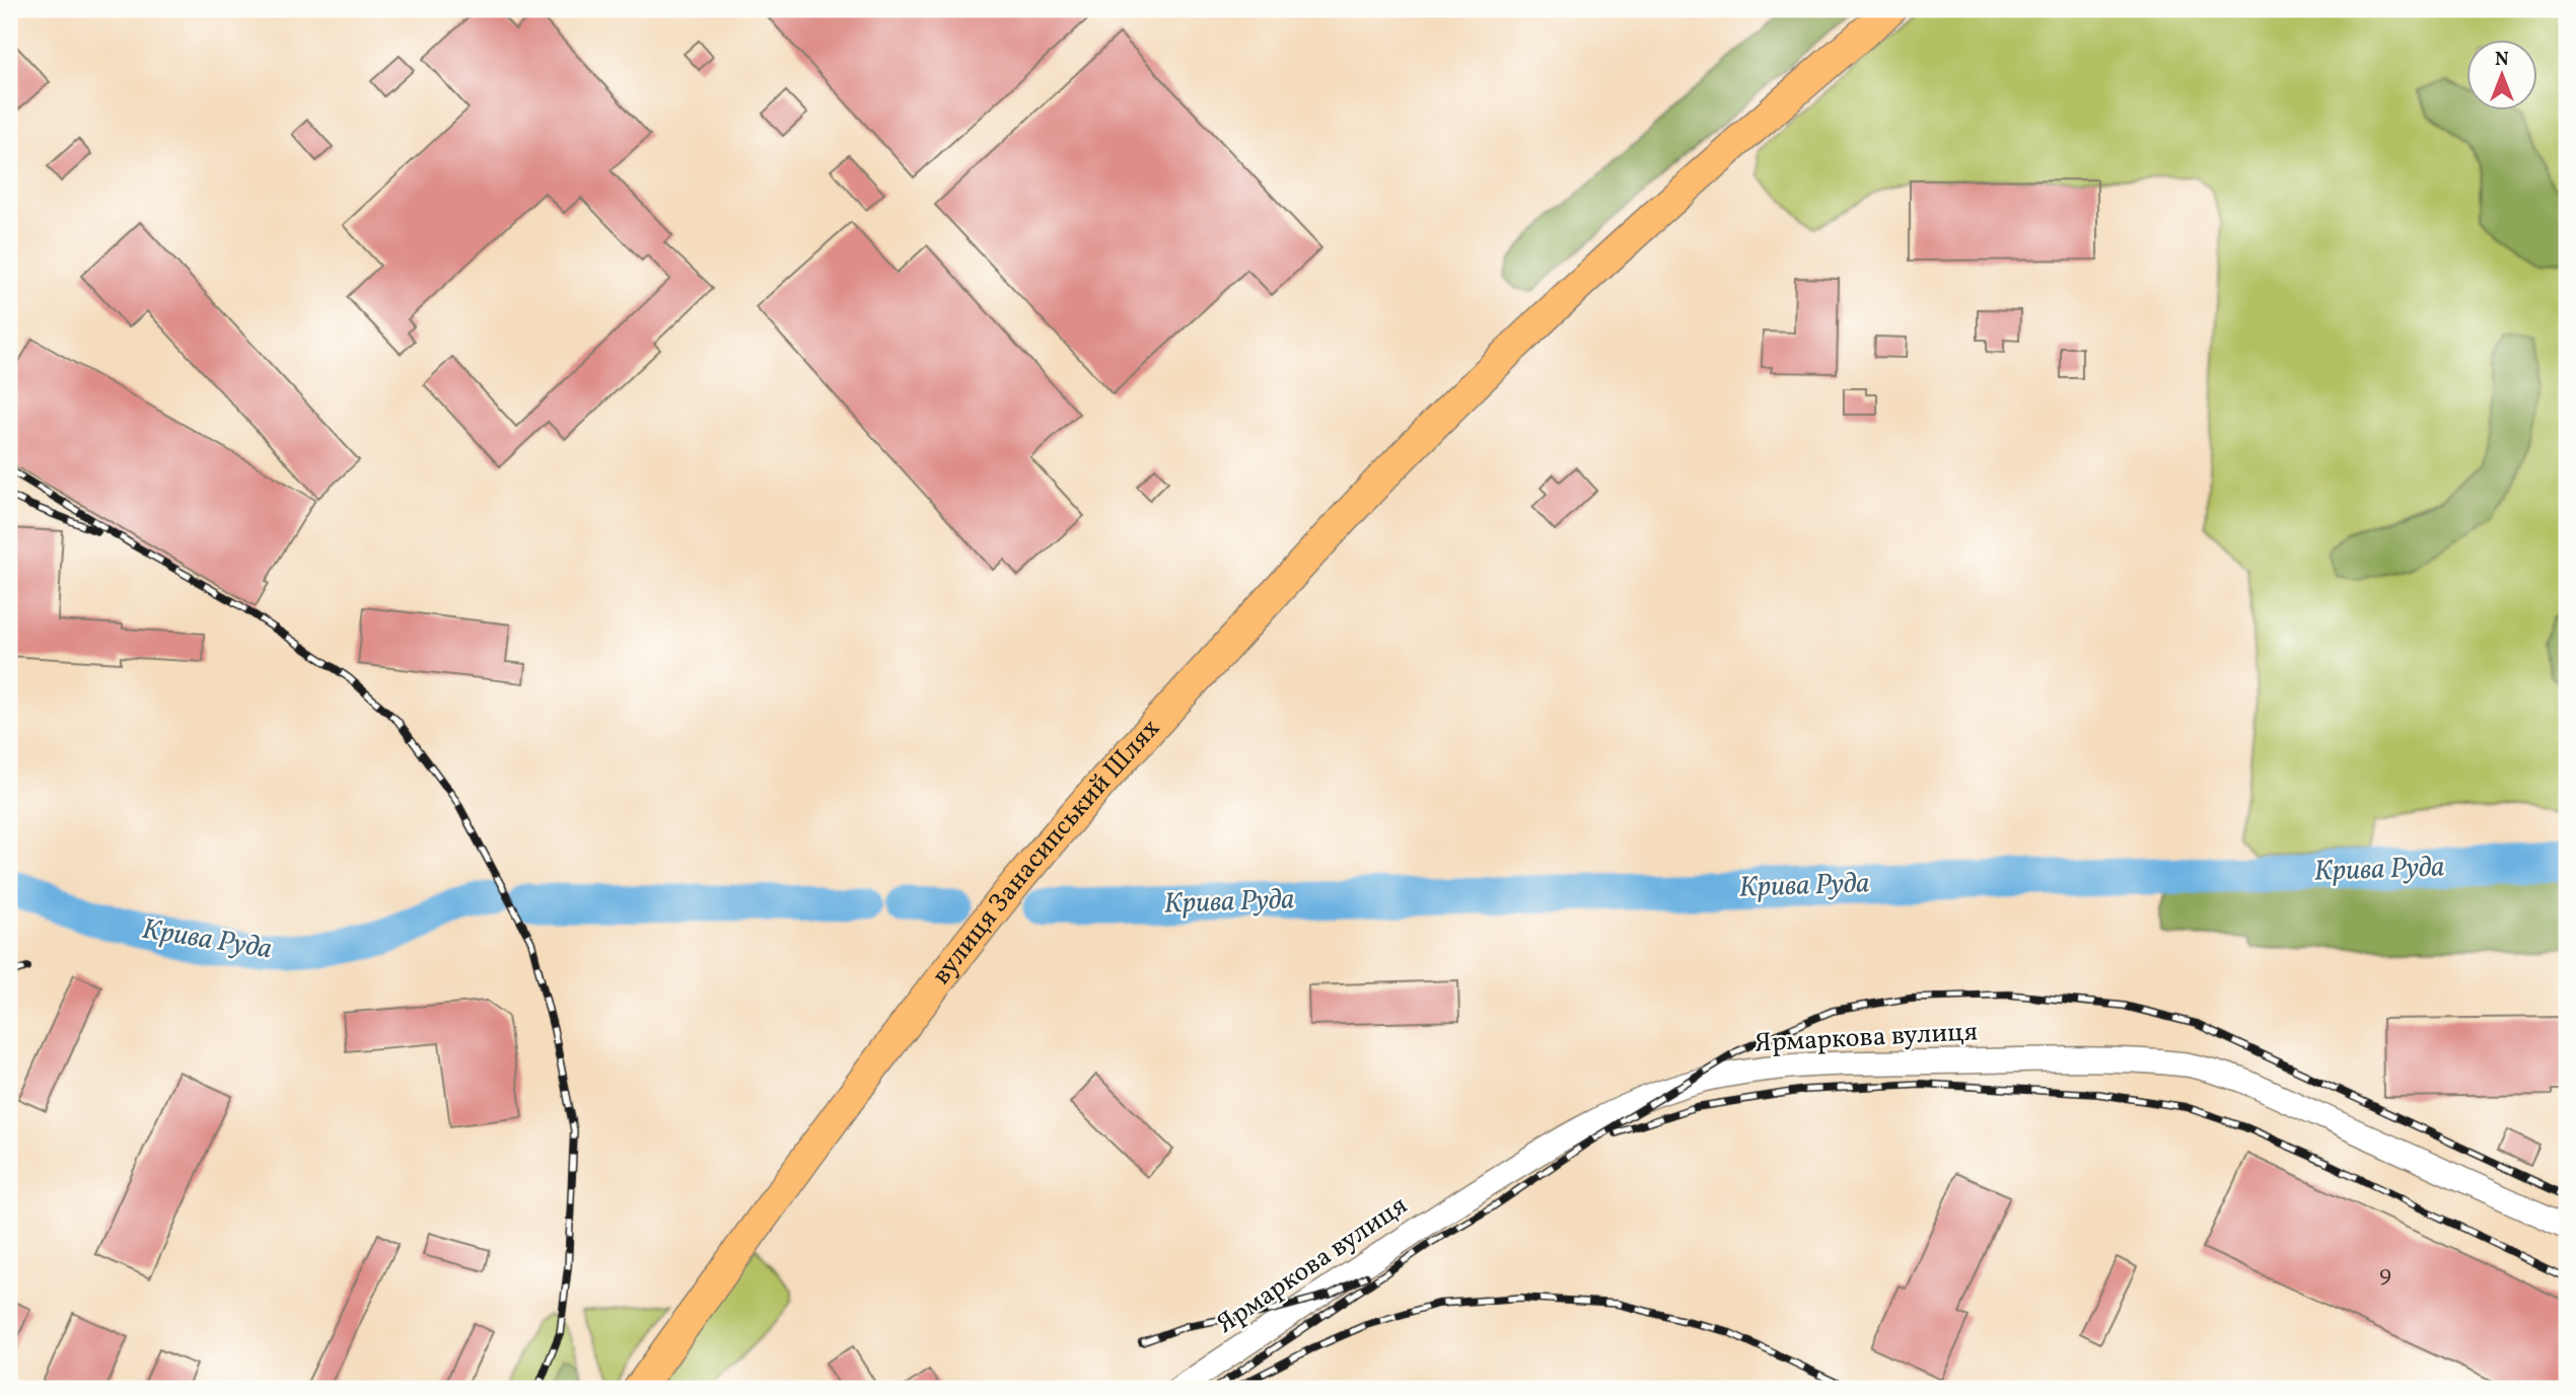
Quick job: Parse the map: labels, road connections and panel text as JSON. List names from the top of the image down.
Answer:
{
  "streets": {
    "main road": ["вулиця Занасипський Шлях"],
    "street": ["Ярмаркова вулиця"]
  },
  "water": ["Крива Руда"],
  "house_numbers": ["9"],
  "north": "top"
}
